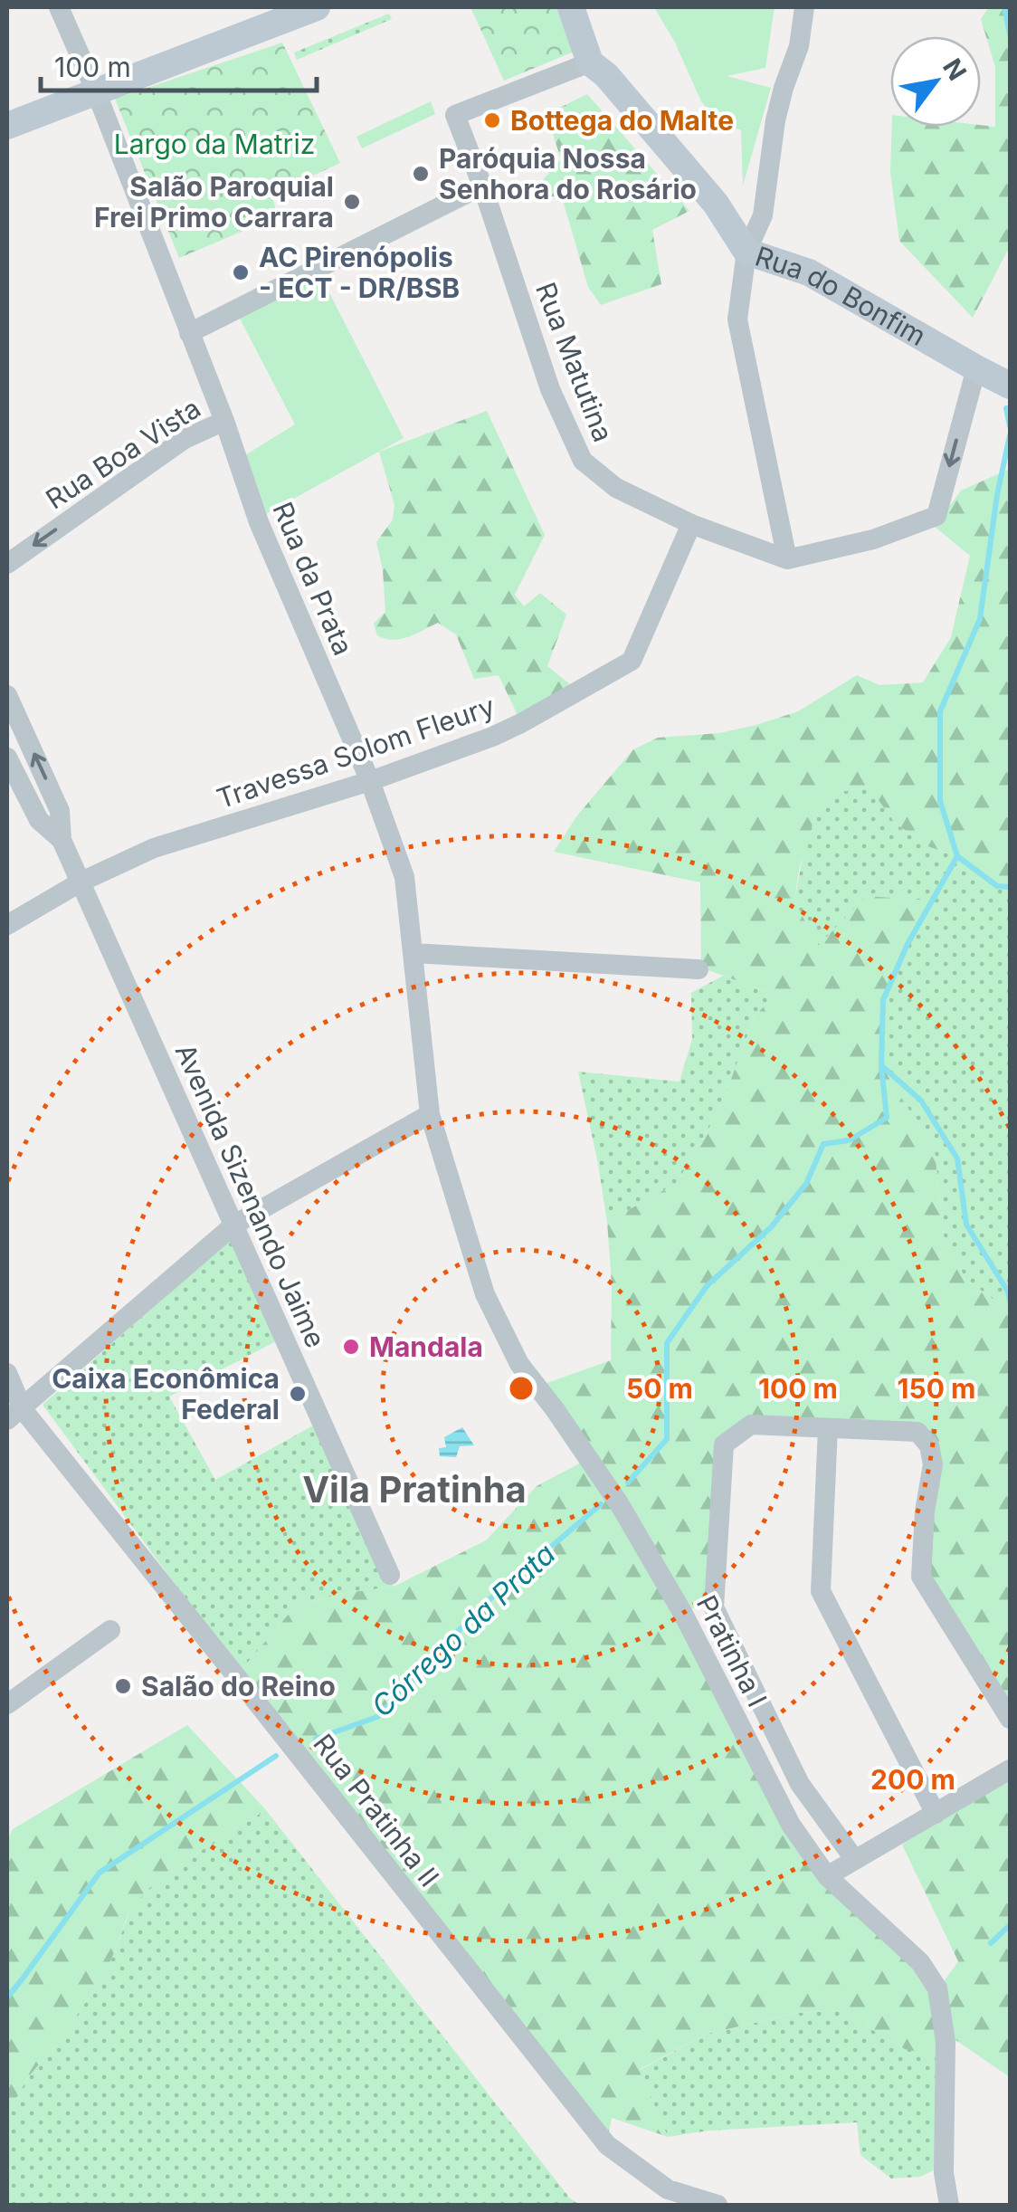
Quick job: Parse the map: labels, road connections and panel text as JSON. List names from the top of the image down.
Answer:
{
  "streets": {
    "main road": ["Rua do Bonfim"],
    "street": [
      "Rua Matutina",
      "Rua Boa Vista",
      "Rua da Prata",
      "Travessa Solom Fleury",
      "Avenida Sizenando Jaime",
      "Pratinha I",
      "Rua Pratinha II"
    ]
  },
  "crossings": [
    ["Rua do Bonfim", "Rua Matutina"],
    ["Rua Matutina", "Travessa Solom Fleury"],
    ["Rua Boa Vista", "Rua da Prata"],
    ["Rua da Prata", "Travessa Solom Fleury"],
    ["Rua da Prata", "Pratinha I"],
    ["Travessa Solom Fleury", "Avenida Sizenando Jaime"]
  ],
  "one_way": ["Rua Boa Vista"],
  "districts": ["Vila Pratinha"],
  "water": ["Córrego da Prata"],
  "parks": ["Largo da Matriz"],
  "places": [
    "Bottega do Malte",
    "Paróquia Nossa Senhora do Rosário",
    "Salão Paroquial Frei Primo Carrara",
    "AC Pirenópolis - ECT - DR/BSB",
    "Mandala",
    "Caixa Econômica Federal",
    "Salão do Reino"
  ],
  "scale_bar": "100 m",
  "north": "top right",
  "rings": [
    "50 m",
    "100 m",
    "150 m",
    "200 m"
  ]
}
